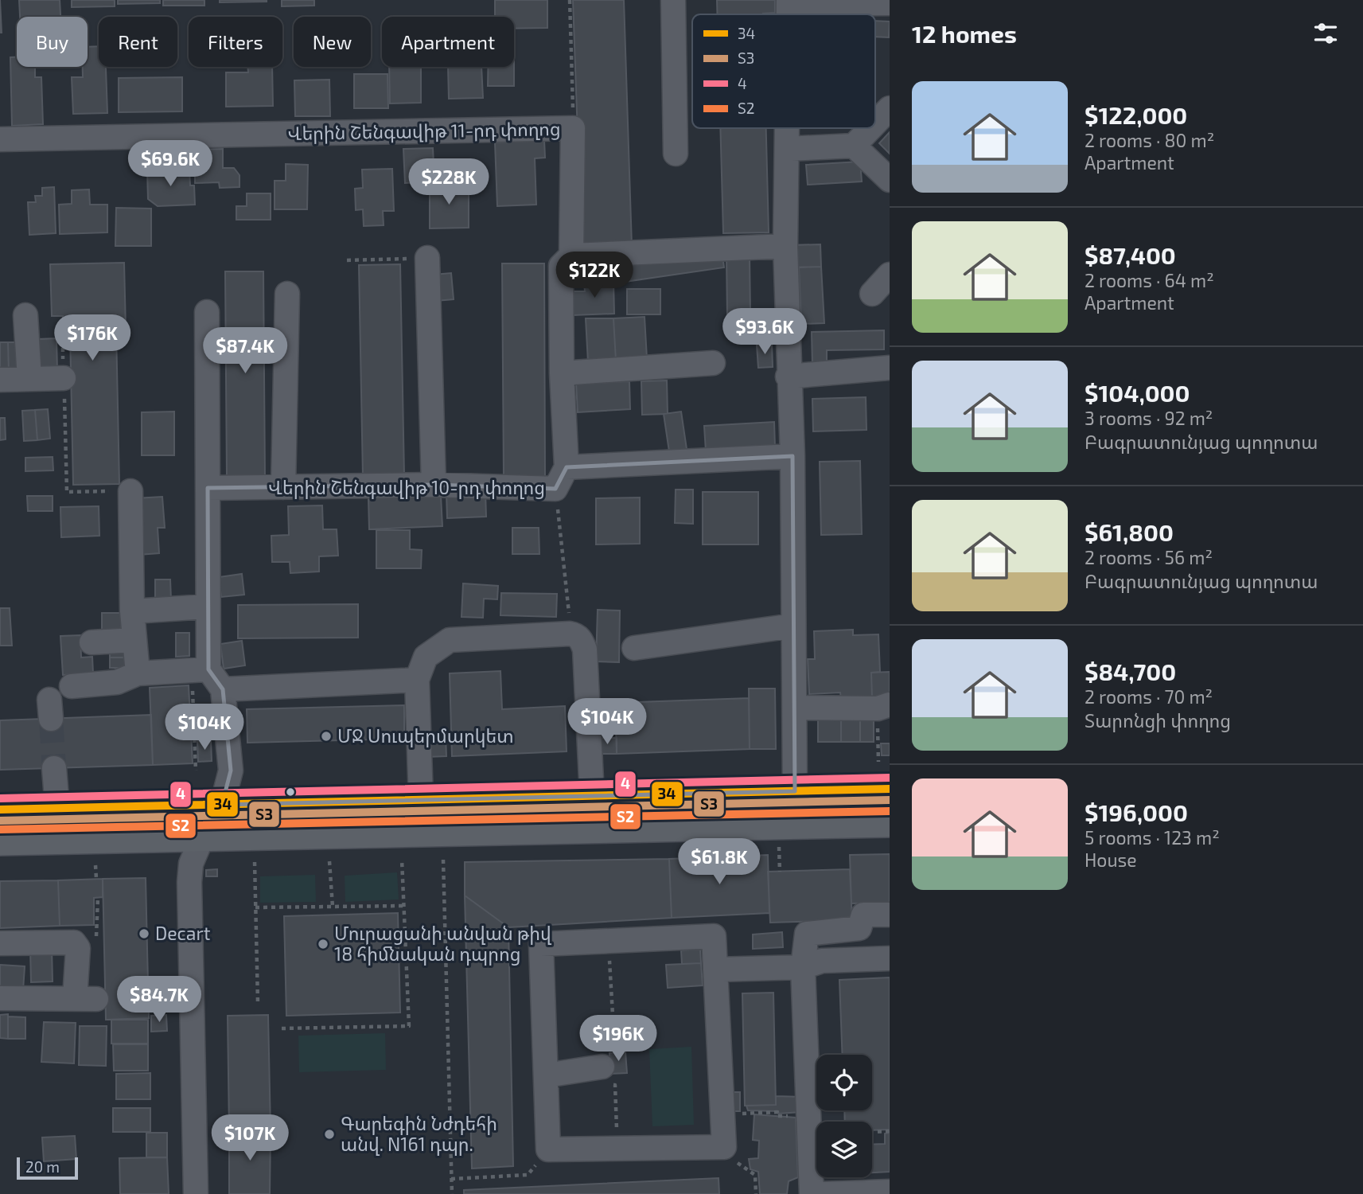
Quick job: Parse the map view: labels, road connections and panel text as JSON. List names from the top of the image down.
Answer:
{
  "streets": {
    "street": ["Վերին Շենգավիթ 11-րդ փողոց", "Վերին Շենգավիթ 10-րդ փողոց"]
  },
  "places": [
    "ՄՋ Սուպերմարկետ",
    "Decart",
    "Մուրացանի անվան թիվ 18 հիմնական դպրոց",
    "Գարեգին Նժդեհի անվ. N161 դպր."
  ],
  "lines": [
    "transit line 4",
    "transit line 34",
    "transit line Տ3",
    "transit line Տ2"
  ],
  "legend": [
    "34",
    "Տ3",
    "4",
    "Տ2"
  ],
  "scale_bar": "20 m",
  "page": {
    "heading": "12 homes",
    "chip": [
      "Buy",
      "Rent",
      "Filters",
      "New",
      "Apartment"
    ],
    "list": [
      {
        "name": "$122,000",
        "note": "2 rooms · 80 m² · Apartment"
      },
      {
        "name": "$87,400",
        "note": "2 rooms · 64 m² · Apartment"
      },
      {
        "name": "$104,000",
        "note": "3 rooms · 92 m² · Բագրատունյաց պողոտա"
      },
      {
        "name": "$61,800",
        "note": "2 rooms · 56 m² · Բագրատունյաց պողոտա"
      },
      {
        "name": "$84,700",
        "note": "2 rooms · 70 m² · Տարոնցի փողոց"
      },
      {
        "name": "$196,000",
        "note": "5 rooms · 123 m² · House"
      }
    ],
    "price": [
      "$69.6K",
      "$228K",
      "$122K",
      "$93.6K",
      "$176K",
      "$87.4K",
      "$104K",
      "$104K",
      "$61.8K",
      "$84.7K",
      "$196K",
      "$107K"
    ],
    "scale": "20 m"
  }
}
